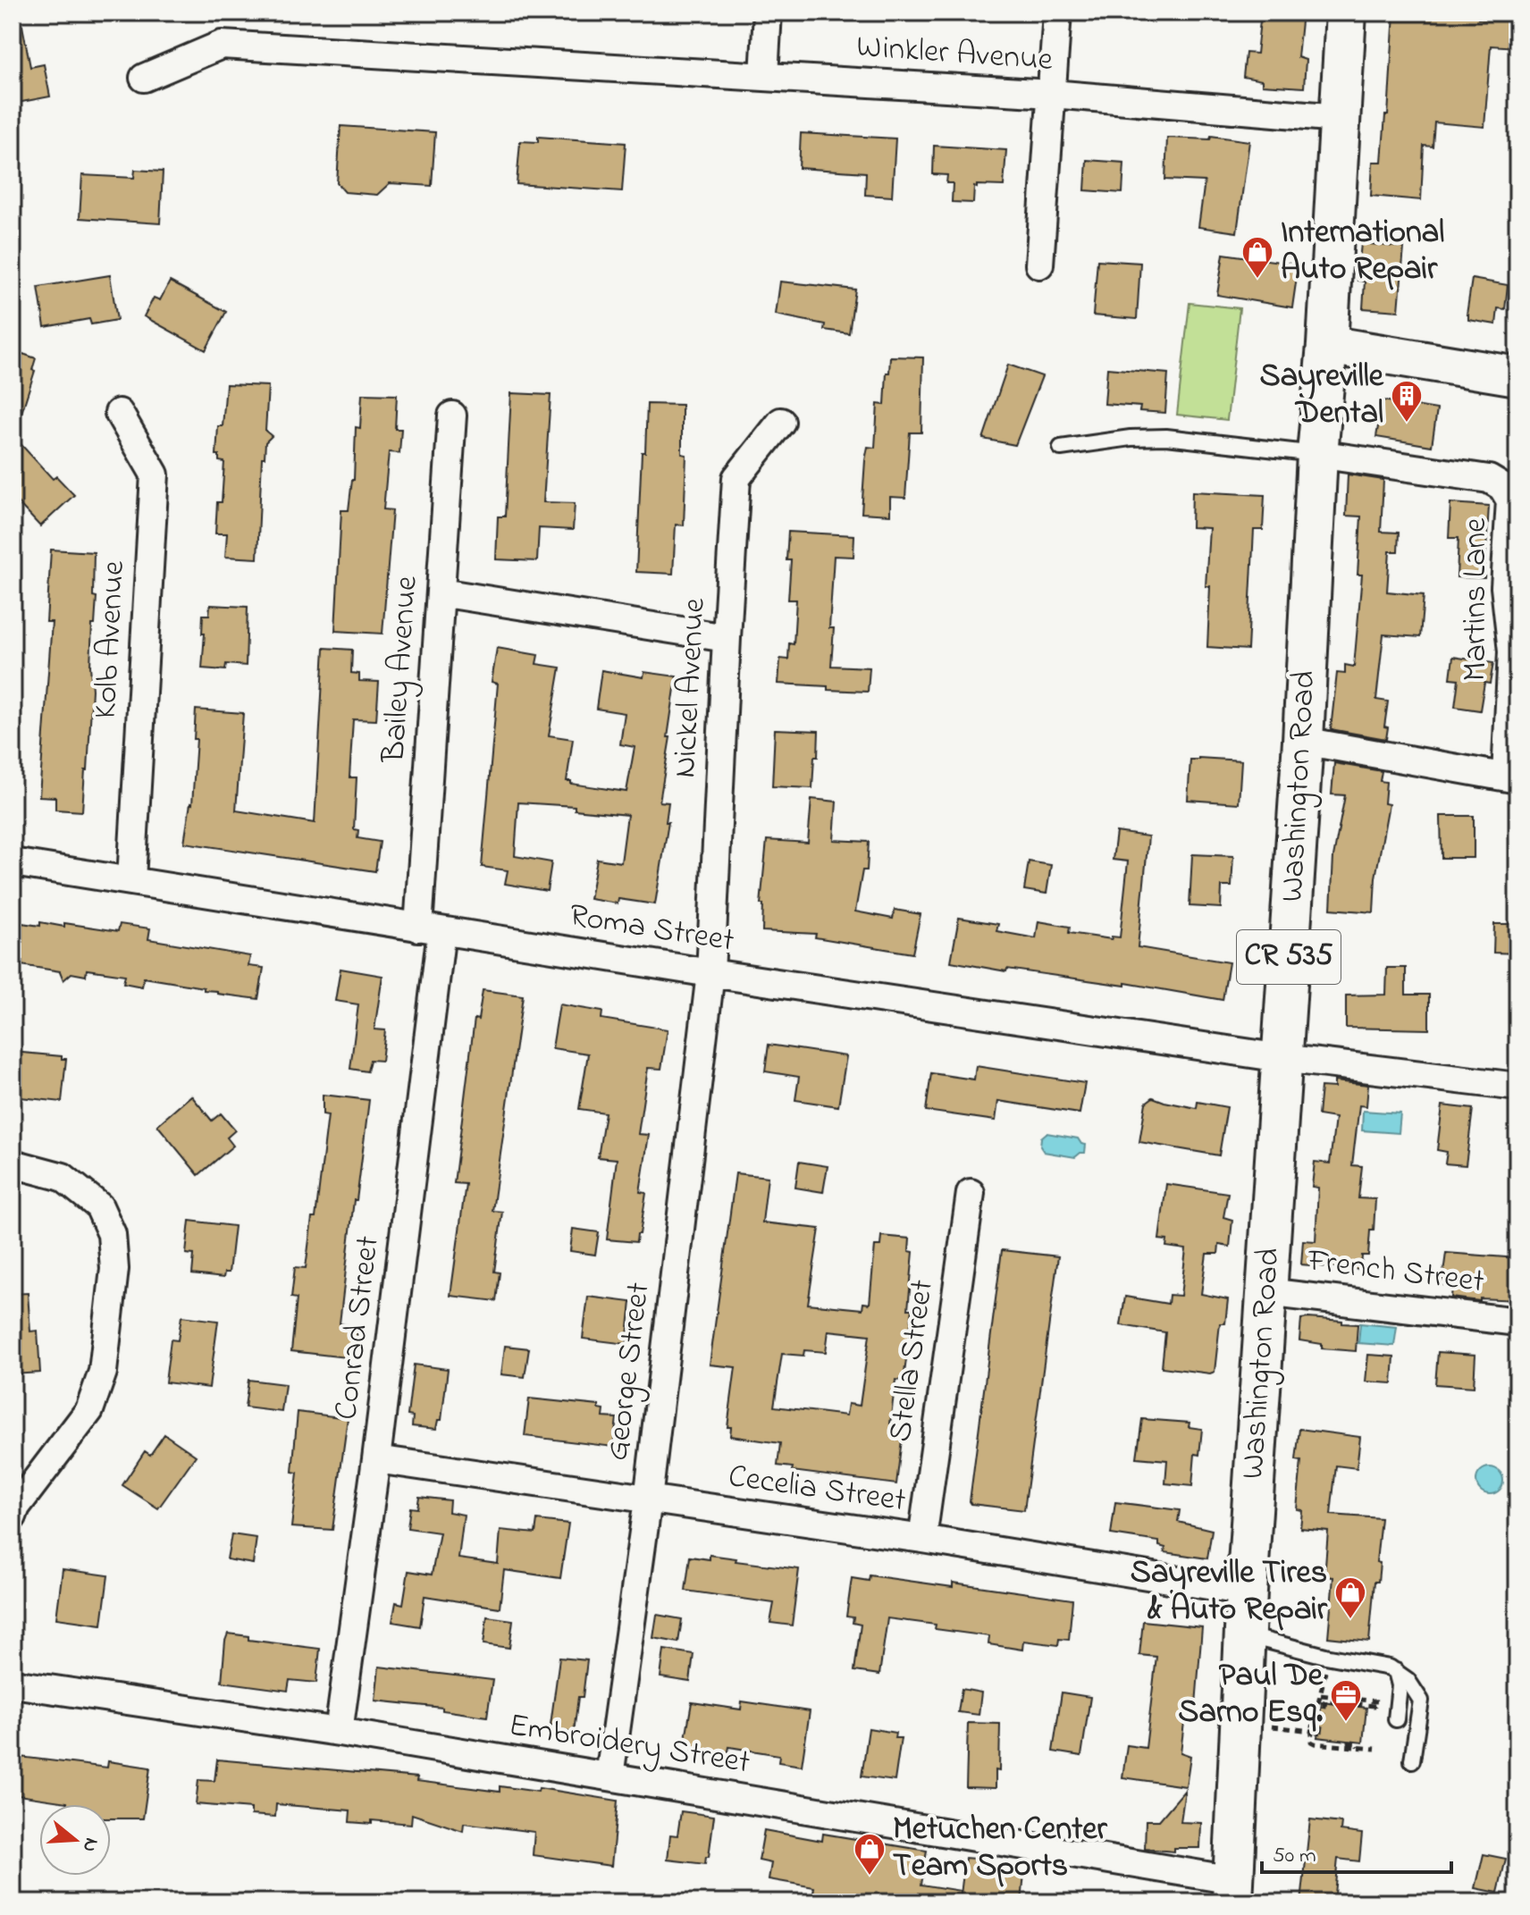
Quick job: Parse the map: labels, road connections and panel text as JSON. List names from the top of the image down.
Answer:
{
  "streets": {
    "main road": ["Washington Road", "CR 535"],
    "street": [
      "Winkler Avenue",
      "Martins Lane",
      "Kolb Avenue",
      "Bailey Avenue",
      "Nickel Avenue",
      "Roma Street",
      "French Street",
      "Conrad Street",
      "Stella Street",
      "George Street",
      "Cecelia Street",
      "Embroidery Street"
    ]
  },
  "crossings": [
    ["Winkler Avenue", "Washington Road"],
    ["Martins Lane", "Washington Road"],
    ["Kolb Avenue", "Roma Street"],
    ["Bailey Avenue", "Roma Street"],
    ["Bailey Avenue", "Conrad Street"],
    ["Nickel Avenue", "Roma Street"],
    ["Nickel Avenue", "George Street"],
    ["Washington Road", "Roma Street"],
    ["Washington Road", "French Street"],
    ["Washington Road", "Cecelia Street"],
    ["Washington Road", "Embroidery Street"],
    ["Roma Street", "Conrad Street"],
    ["Roma Street", "George Street"],
    ["Conrad Street", "Cecelia Street"],
    ["Conrad Street", "Embroidery Street"],
    ["Stella Street", "Cecelia Street"],
    ["George Street", "Cecelia Street"],
    ["George Street", "Embroidery Street"]
  ],
  "places": {
    "shop": ["International Auto Repair", "Sayreville Tires & Auto Repair", "Metuchen Center Team Sports"],
    "building": ["Sayreville Dental"],
    "office": ["Paul De Sarno Esq."]
  },
  "scale_bar": "50 m",
  "north": "right"
}
